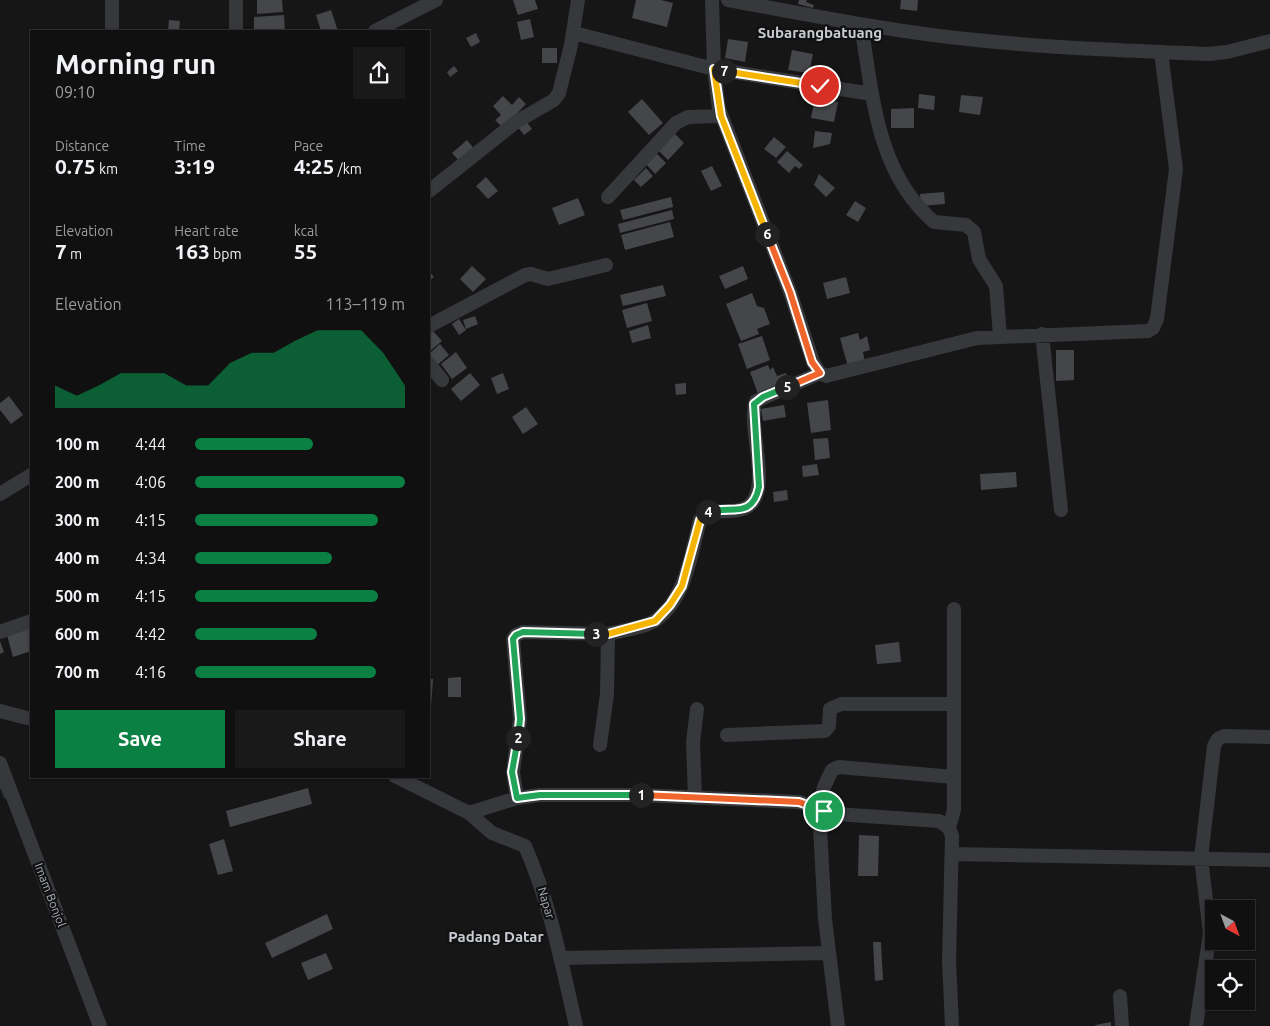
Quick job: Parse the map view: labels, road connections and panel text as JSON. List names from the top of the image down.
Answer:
{
  "streets": {
    "street": ["Imam Bonjol", "Napar"]
  },
  "districts": ["Subarangbatuang", "Padang Datar"],
  "north": "bottom right",
  "page": {
    "heading": ["Morning run", "09:10"],
    "pins": [
      "7",
      "6",
      "5",
      "4",
      "3",
      "2",
      "1"
    ],
    "stats": [
      ["Distance", "0.75 km"],
      ["Time", "3:19"],
      ["Pace", "4:25 /km"],
      ["Elevation", "7 m"],
      ["Heart rate", "163 bpm"],
      ["kcal", "55"]
    ],
    "chart": ["Elevation", "113–119 m"],
    "list": [
      {
        "name": "100 m",
        "note": "4:44"
      },
      {
        "name": "200 m",
        "note": "4:06"
      },
      {
        "name": "300 m",
        "note": "4:15"
      },
      {
        "name": "400 m",
        "note": "4:34"
      },
      {
        "name": "500 m",
        "note": "4:15"
      },
      {
        "name": "600 m",
        "note": "4:42"
      },
      {
        "name": "700 m",
        "note": "4:16"
      }
    ],
    "buttons": ["Save", "Share"]
  }
}
